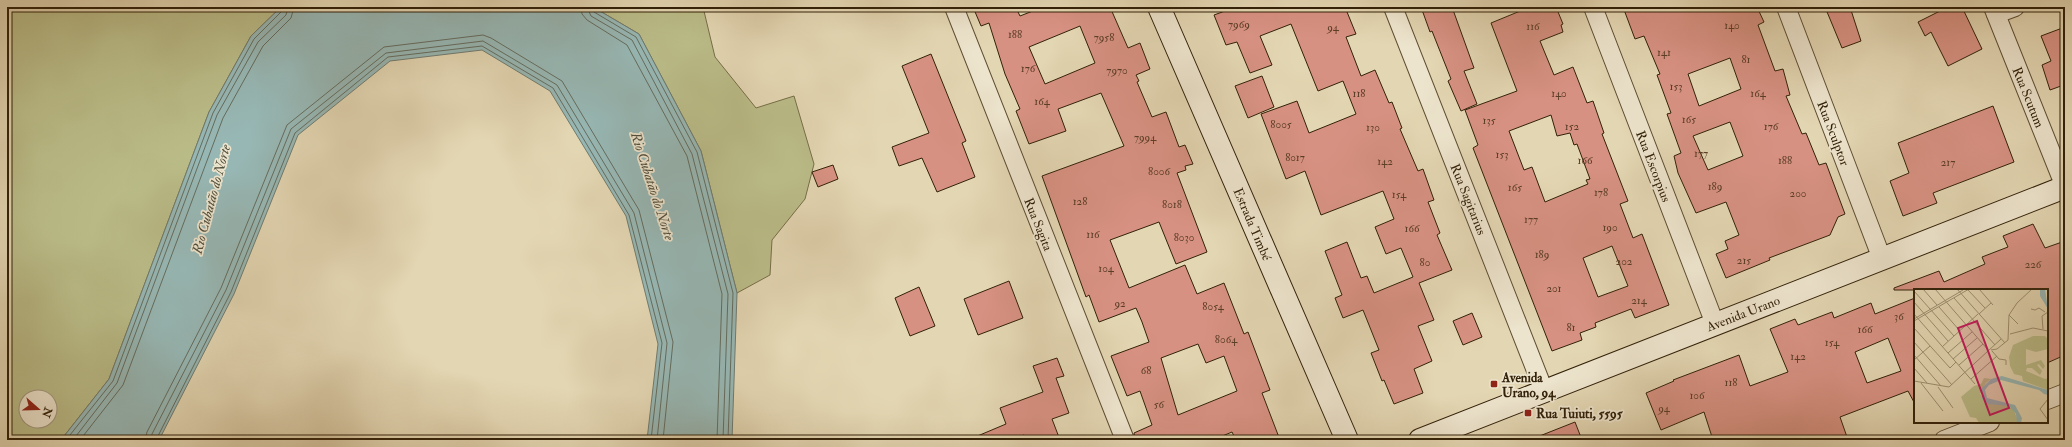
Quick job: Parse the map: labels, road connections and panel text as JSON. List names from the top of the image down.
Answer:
{
  "streets": {
    "street": [
      "Rua Scutum",
      "Rua Sculptor",
      "Rua Escorpius",
      "Rua Sagitarius",
      "Rua Sagita",
      "Estrada Timbé",
      "Avenida Urano"
    ]
  },
  "crossings": [
    ["Rua Scutum", "Avenida Urano"],
    ["Rua Sculptor", "Avenida Urano"],
    ["Rua Escorpius", "Avenida Urano"],
    ["Rua Sagitarius", "Avenida Urano"]
  ],
  "water": ["Rio Cubatão do Norte"],
  "places": {
    "transit": ["Avenida Urano, 94", "Rua Tuiuti, 5595"]
  },
  "house_numbers": [
    "7969",
    "140",
    "116",
    "94",
    "188",
    "7958",
    "141",
    "81",
    "176",
    "7970",
    "153",
    "118",
    "140",
    "164",
    "164",
    "165",
    "135",
    "8005",
    "152",
    "176",
    "130",
    "7994",
    "177",
    "153",
    "8017",
    "166",
    "188",
    "142",
    "217",
    "8006",
    "189",
    "165",
    "178",
    "200",
    "154",
    "128",
    "8018",
    "177",
    "190",
    "166",
    "116",
    "8030",
    "189",
    "215",
    "202",
    "80",
    "226",
    "104",
    "201",
    "214",
    "92",
    "8054",
    "36",
    "81",
    "166",
    "8064",
    "154",
    "142",
    "68",
    "118",
    "106",
    "56",
    "94"
  ],
  "north": "right"
}
